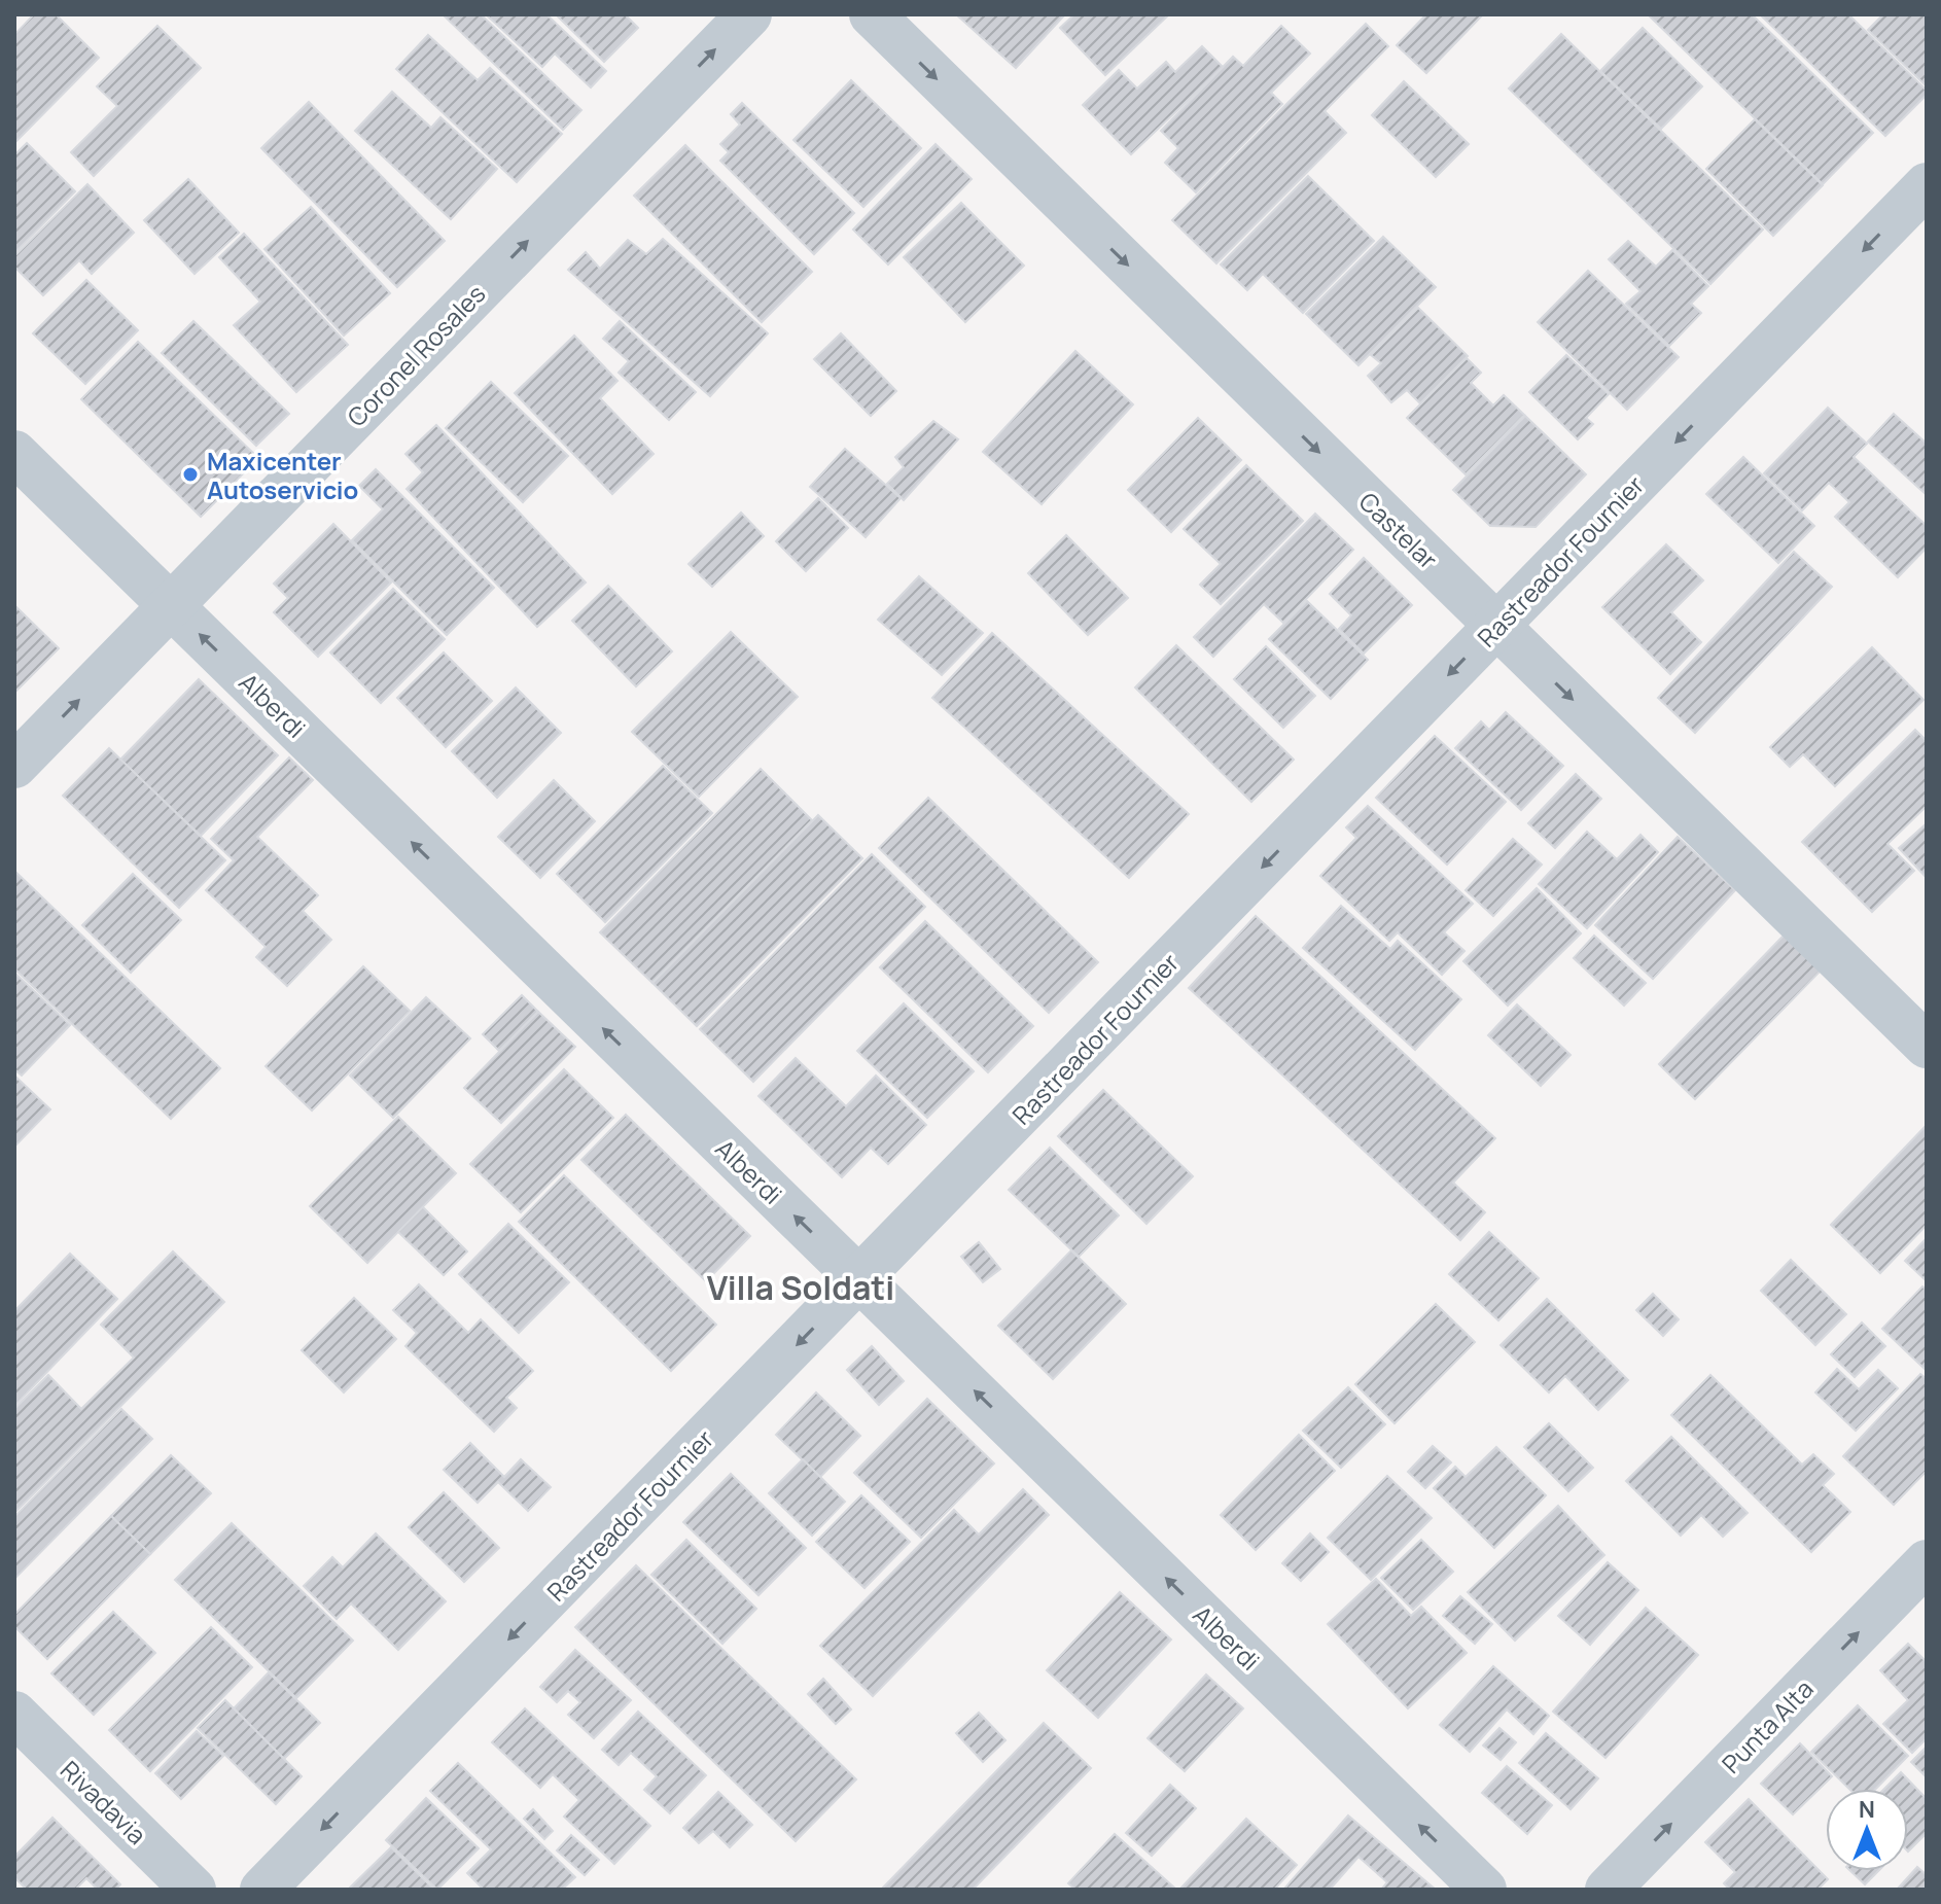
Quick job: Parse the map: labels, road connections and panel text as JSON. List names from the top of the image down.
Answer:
{
  "streets": {
    "street": [
      "Coronel Rosales",
      "Castelar",
      "Rastreador Fournier",
      "Alberdi",
      "Punta Alta",
      "Rivadavia"
    ]
  },
  "crossings": [
    ["Coronel Rosales", "Alberdi"],
    ["Castelar", "Rastreador Fournier"],
    ["Rastreador Fournier", "Alberdi"]
  ],
  "one_way": [
    "Coronel Rosales",
    "Castelar",
    "Rastreador Fournier",
    "Alberdi",
    "Punta Alta"
  ],
  "districts": ["Villa Soldati"],
  "places": ["Maxicenter Autoservicio"],
  "north": "top"
}
